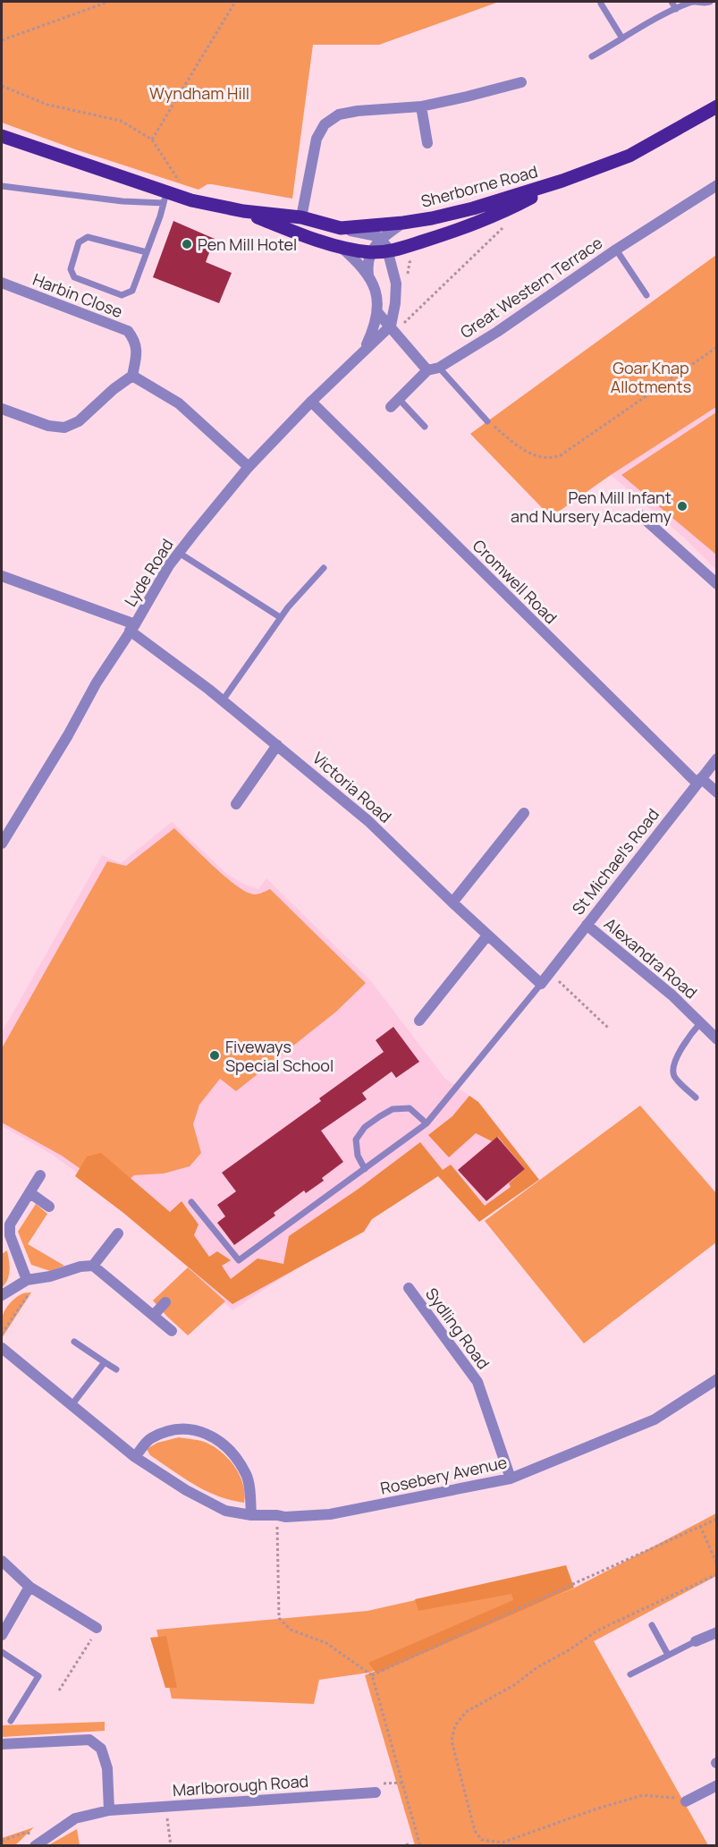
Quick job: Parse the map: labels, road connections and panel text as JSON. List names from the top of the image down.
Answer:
{
  "streets": {
    "main road": ["Sherborne Road"],
    "street": [
      "Great Western Terrace",
      "Harbin Close",
      "Lyde Road",
      "Cromwell Road",
      "Victoria Road",
      "St Michael's Road",
      "Alexandra Road",
      "Sydling Road",
      "Rosebery Avenue",
      "Marlborough Road"
    ]
  },
  "crossings": [
    ["Sherborne Road", "Lyde Road"],
    ["Lyde Road", "Cromwell Road"],
    ["Lyde Road", "Victoria Road"],
    ["Cromwell Road", "St Michael's Road"],
    ["Victoria Road", "St Michael's Road"],
    ["St Michael's Road", "Alexandra Road"],
    ["Sydling Road", "Rosebery Avenue"]
  ],
  "parks": ["Wyndham Hill", "Goar Knap Allotments"],
  "places": ["Pen Mill Hotel", "Pen Mill Infant and Nursery Academy", "Fiveways Special School"]
}
